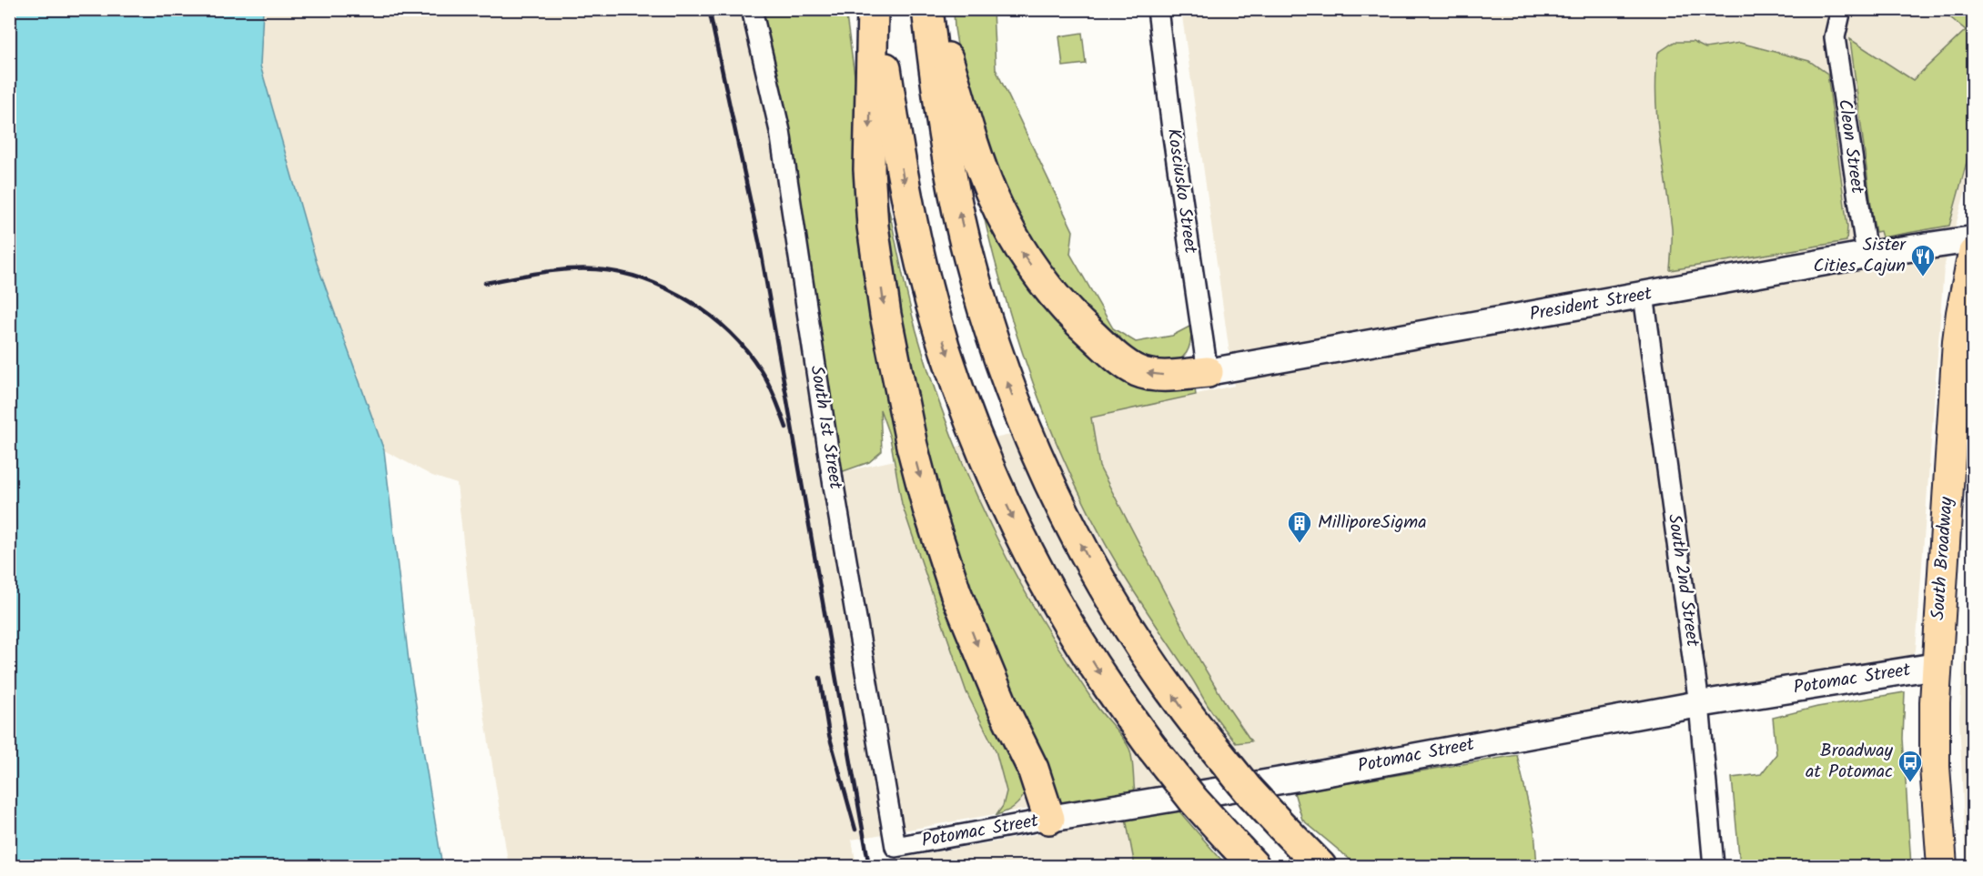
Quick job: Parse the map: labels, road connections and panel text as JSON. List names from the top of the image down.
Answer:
{
  "streets": {
    "main road": ["South Broadway"],
    "street": [
      "Cleon Street",
      "Kosciusko Street",
      "President Street",
      "South 1st Street",
      "South 2nd Street",
      "Potomac Street"
    ]
  },
  "crossings": [
    ["Cleon Street", "President Street"],
    ["Kosciusko Street", "President Street"],
    ["President Street", "South 2nd Street"],
    ["South 1st Street", "Potomac Street"],
    ["South Broadway", "Potomac Street"],
    ["South 2nd Street", "Potomac Street"]
  ],
  "places": {
    "restaurant": ["Sister Cities Cajun"],
    "building": ["MilliporeSigma"],
    "bus stop": ["Broadway at Potomac"]
  }
}
